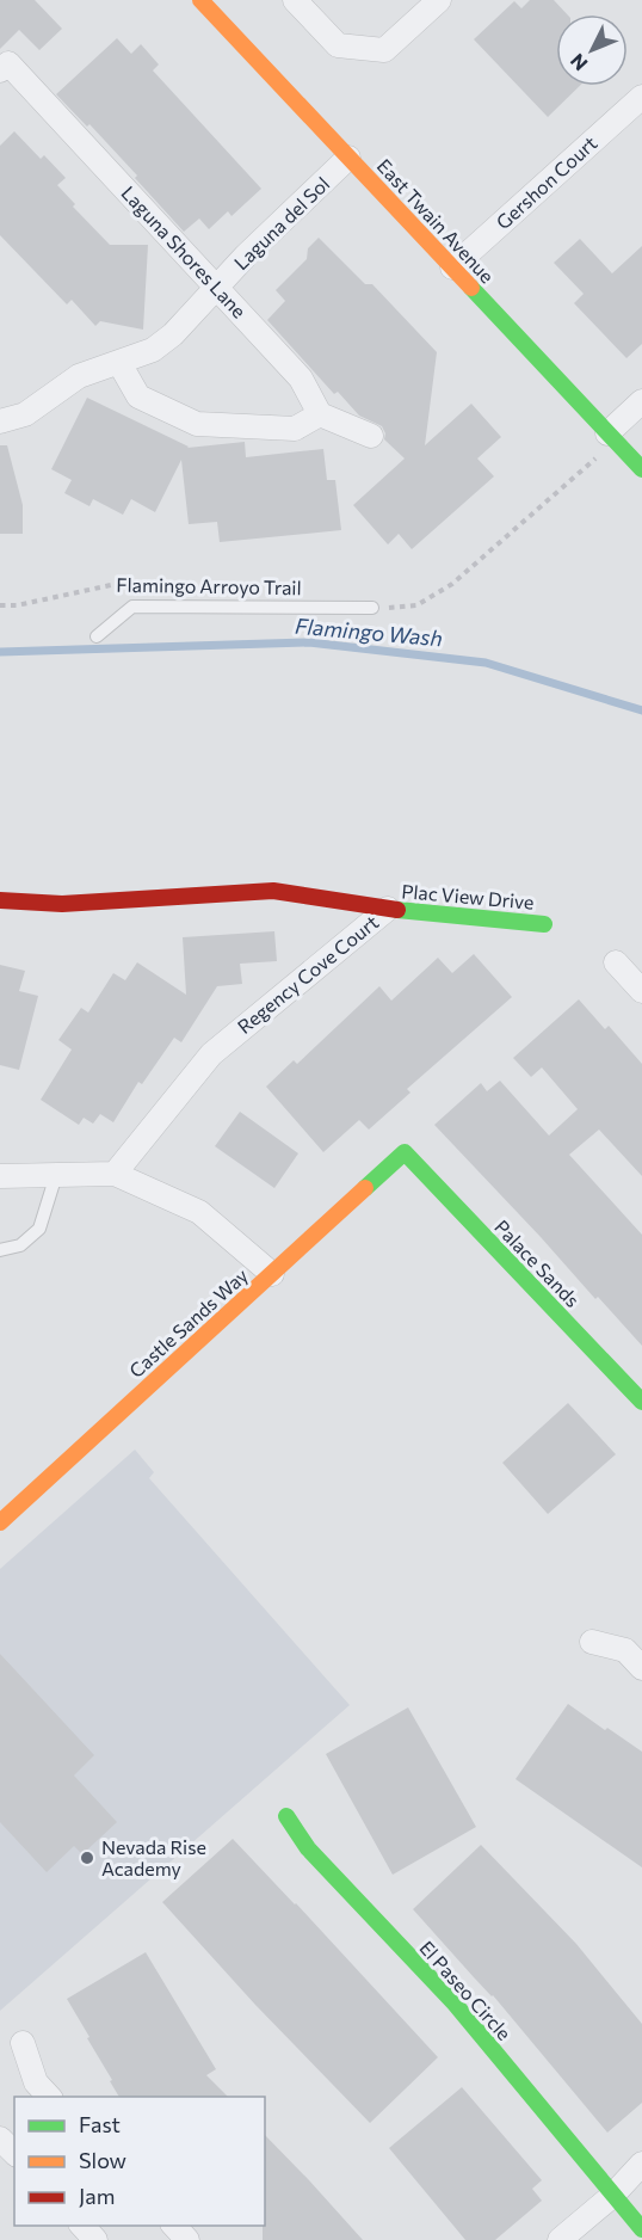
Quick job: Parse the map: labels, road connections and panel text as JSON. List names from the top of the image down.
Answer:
{
  "streets": {
    "street": [
      "Gershon Court",
      "East Twain Avenue",
      "Laguna del Sol",
      "Laguna Shores Lane",
      "Plac View Drive",
      "Regency Cove Court",
      "Palace Sands",
      "Castle Sands Way",
      "El Paseo Circle"
    ],
    "path": ["Flamingo Arroyo Trail"]
  },
  "crossings": [
    ["Gershon Court", "East Twain Avenue"],
    ["East Twain Avenue", "Laguna del Sol"],
    ["Laguna del Sol", "Laguna Shores Lane"],
    ["Plac View Drive", "Regency Cove Court"],
    ["Palace Sands", "Castle Sands Way"]
  ],
  "water": ["Flamingo Wash"],
  "places": ["Nevada Rise Academy"],
  "legend": ["Fast", "Slow", "Jam"],
  "north": "bottom left"
}
